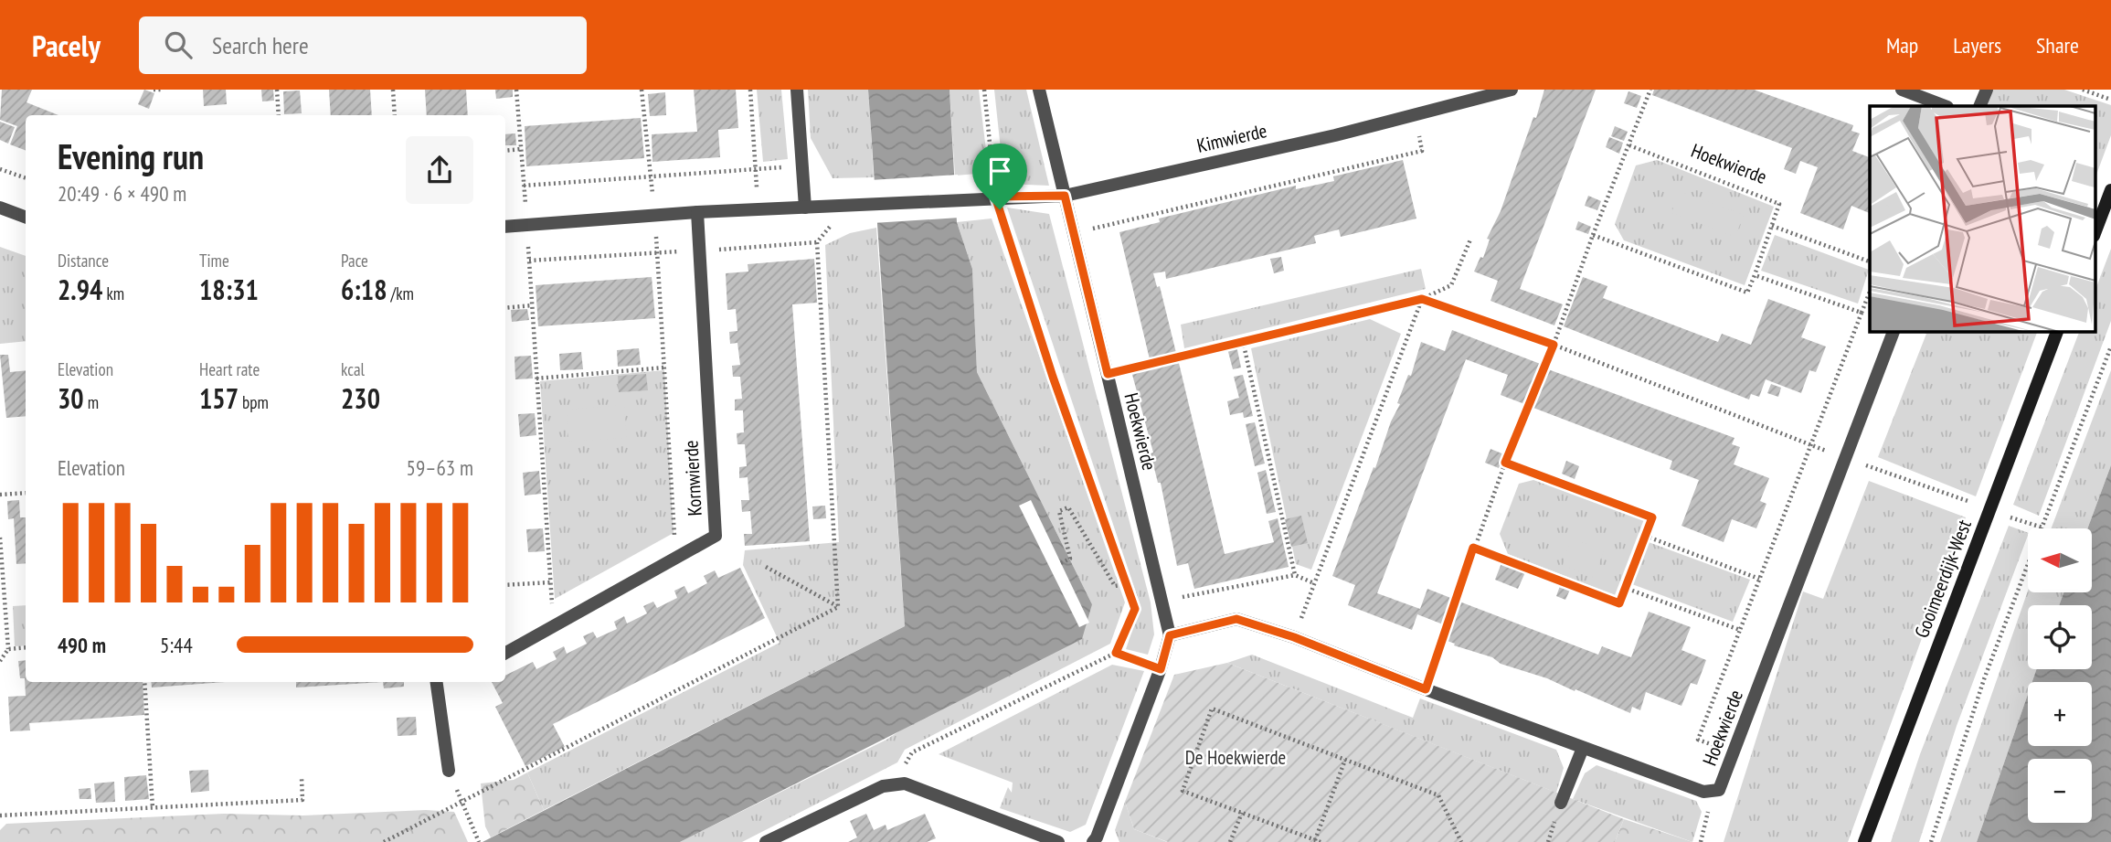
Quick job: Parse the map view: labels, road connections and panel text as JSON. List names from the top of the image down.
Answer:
{
  "streets": {
    "street": [
      "Kimwierde",
      "Hoekwierde",
      "Kornwierde",
      "Gooimeerdijk-West"
    ]
  },
  "crossings": [
    ["Kimwierde", "Hoekwierde"],
    ["Hoekwierde", "Gooimeerdijk-West"]
  ],
  "parks": ["De Hoekwierde"],
  "north": "left",
  "page": {
    "header": "Pacely",
    "search": "Search here",
    "nav": ["Map", "Layers", "Share"],
    "heading": ["Evening run", "20:49 · 6 × 490 m"],
    "stats": [
      ["Distance", "2.94 km"],
      ["Time", "18:31"],
      ["Pace", "6:18 /km"],
      ["Elevation", "30 m"],
      ["Heart rate", "157 bpm"],
      ["kcal", "230"]
    ],
    "chart": ["Elevation", "59–63 m"],
    "map_buttons": ["+", "−"],
    "list": [
      {
        "name": "490 m",
        "note": "5:44"
      }
    ]
  }
}
